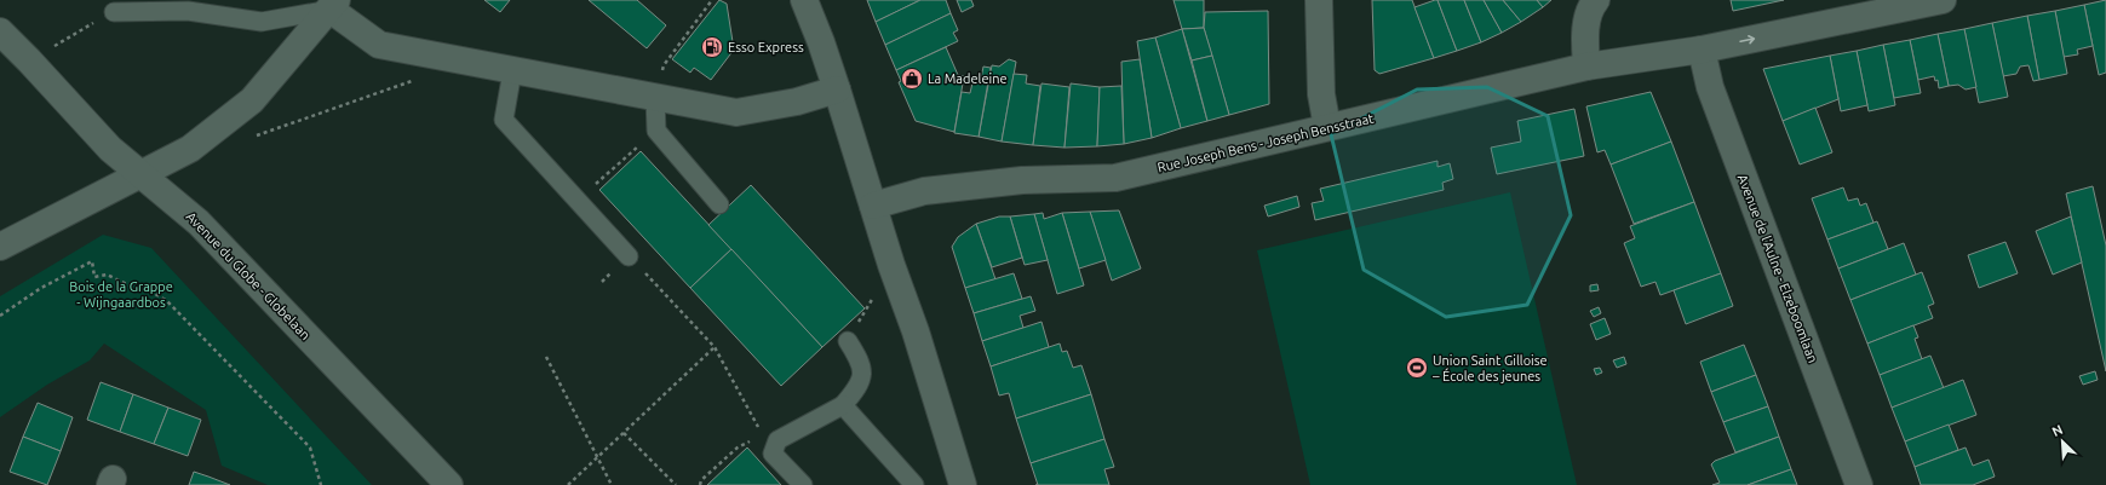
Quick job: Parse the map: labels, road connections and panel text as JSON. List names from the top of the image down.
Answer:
{
  "streets": {
    "street": ["Rue Joseph Bens - Joseph Bensstraat", "Avenue de l'Aulne - Elzeboomlaan", "Avenue du Globe - Globelaan"]
  },
  "crossings": [
    ["Rue Joseph Bens - Joseph Bensstraat", "Avenue de l'Aulne - Elzeboomlaan"]
  ],
  "parks": ["Bois de la Grappe - Wijngaardbos"],
  "places": {
    "fuel station": ["Esso Express"],
    "shop": ["La Madeleine"],
    "sports": ["Union Saint Gilloise – École des jeunes"]
  },
  "north": "top left"
}
